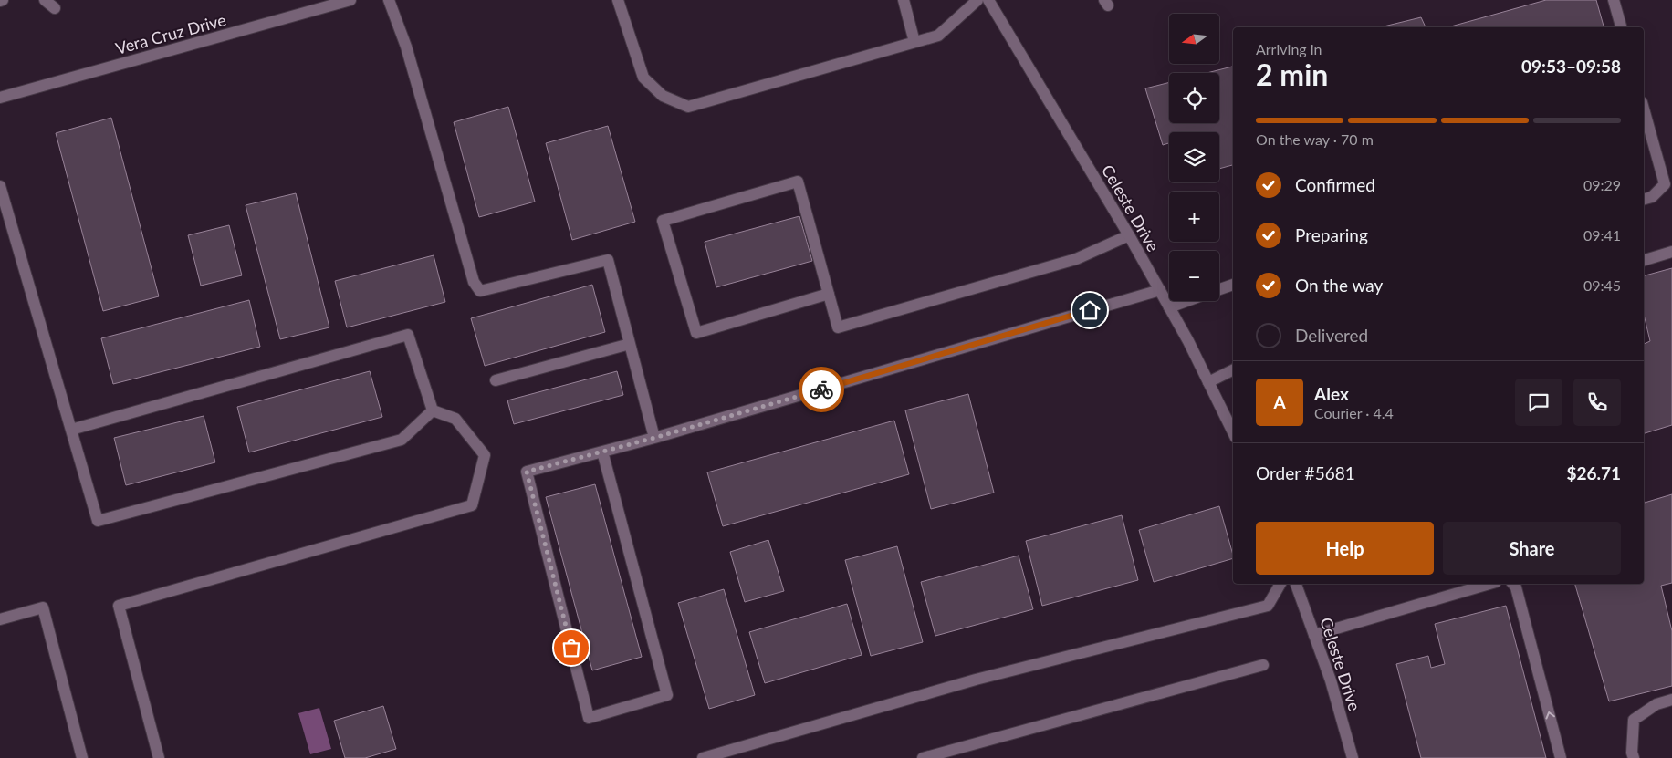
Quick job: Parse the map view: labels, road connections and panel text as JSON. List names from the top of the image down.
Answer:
{
  "streets": {
    "street": ["Vera Cruz Drive", "Celeste Drive"]
  },
  "north": "left",
  "page": {
    "map_buttons": ["+", "−"],
    "heading": ["2 min", "Arriving in", "09:53–09:58"],
    "panel": [
      "Alex",
      "Courier · 4.4",
      "Order #5681",
      "$26.71"
    ],
    "bar": "On the way · 70 m",
    "list": [
      ["Confirmed", "09:29"],
      ["Preparing", "09:41"],
      ["On the way", "09:45"],
      "Delivered"
    ],
    "round": "A",
    "buttons": ["Help", "Share"]
  }
}
